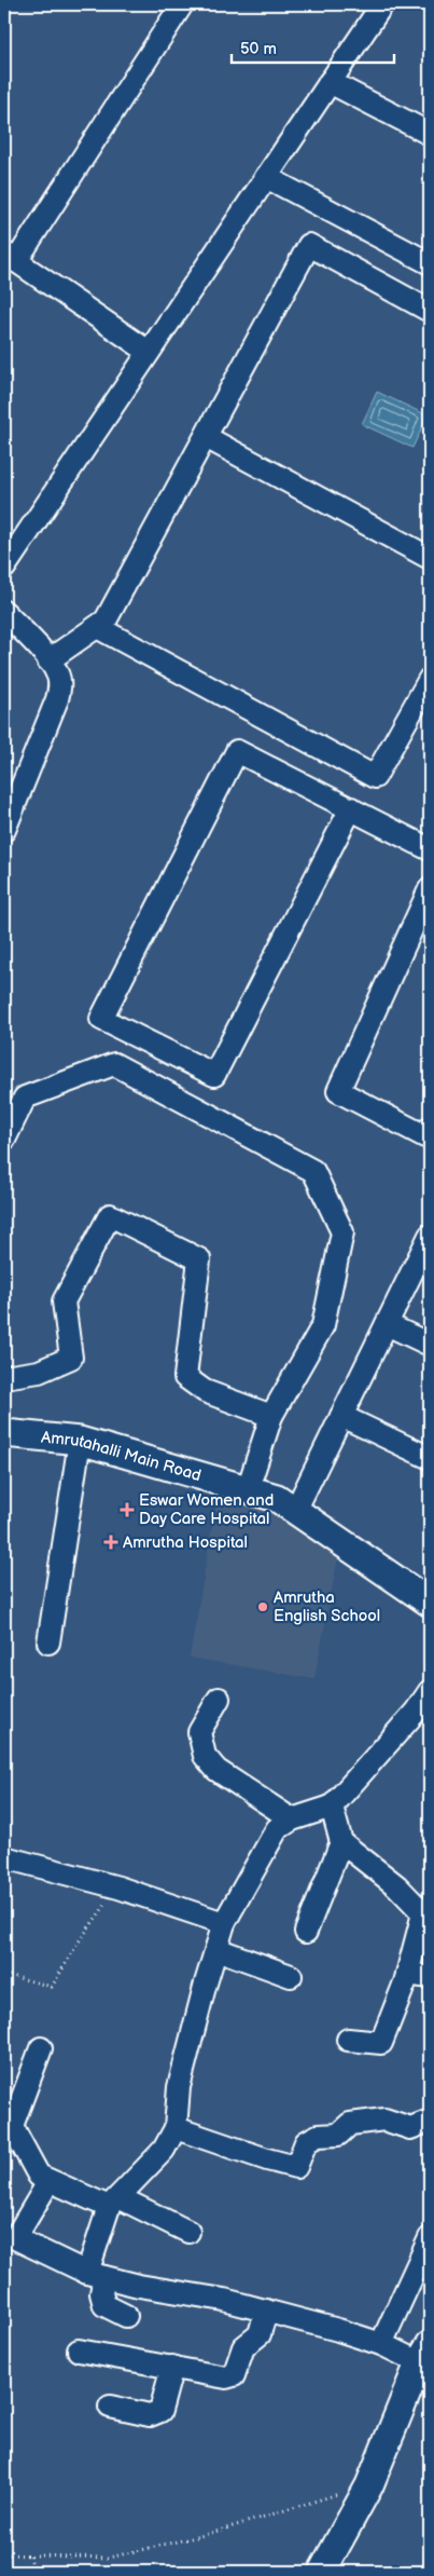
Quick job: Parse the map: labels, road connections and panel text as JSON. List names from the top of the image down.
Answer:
{
  "streets": {
    "street": ["Amrutahalli Main Road"]
  },
  "places": {
    "health": ["Eswar Women and Day Care Hospital", "Amrutha Hospital"],
    "other": ["Amrutha English School"]
  },
  "scale_bar": "50 m"
}
